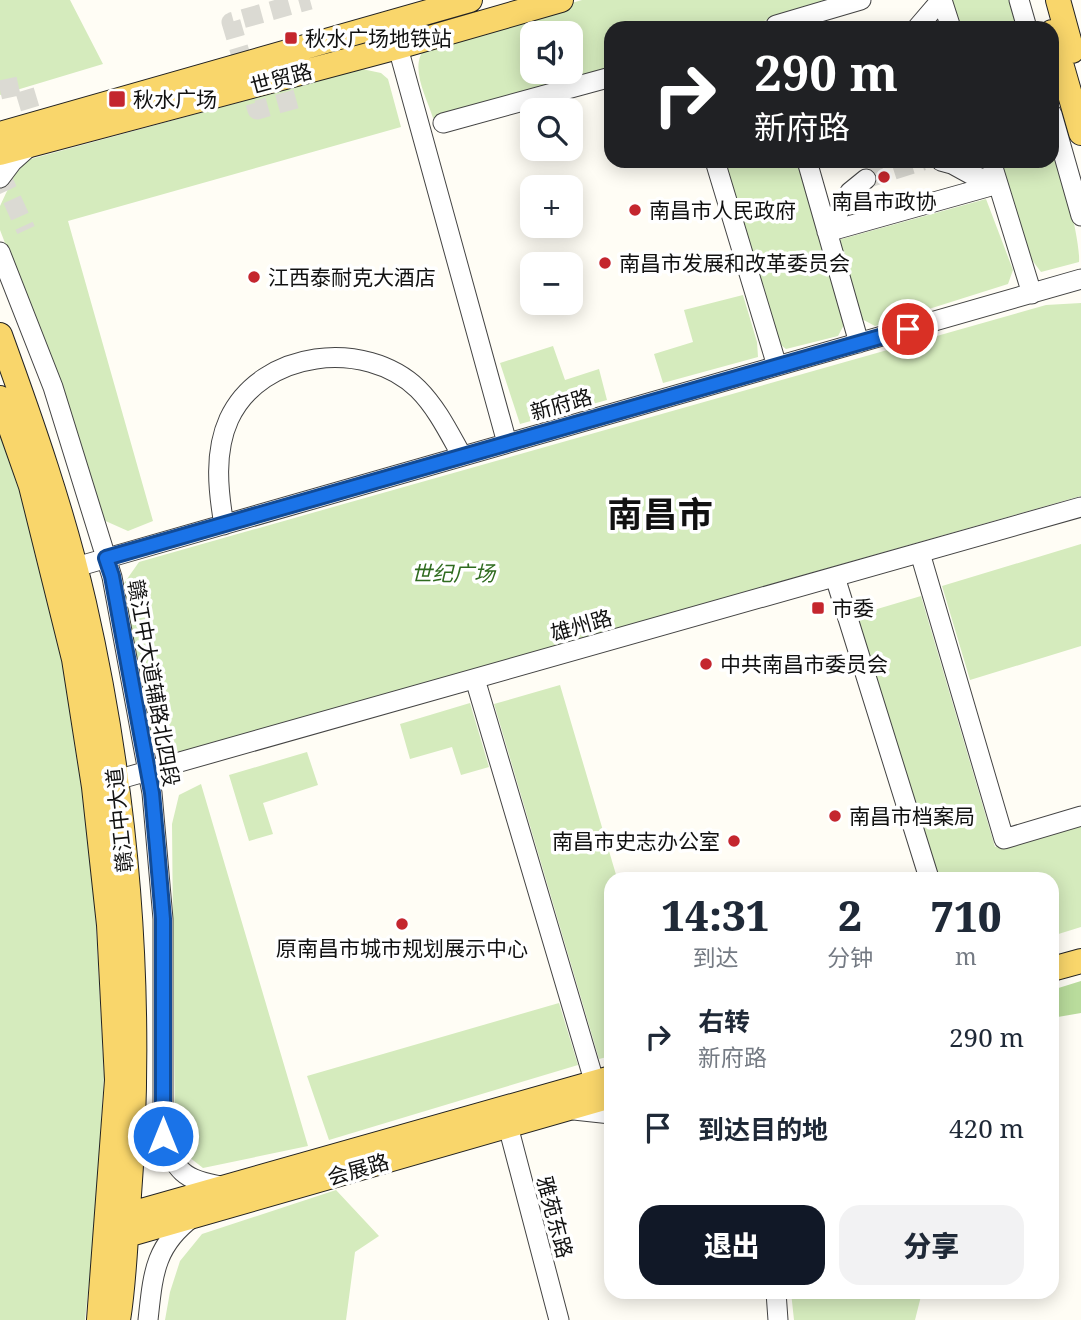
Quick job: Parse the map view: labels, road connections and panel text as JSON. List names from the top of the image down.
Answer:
{
  "streets": {
    "main road": ["世贸路", "赣江中大道", "会展路"],
    "street": [
      "新府路",
      "雄州路",
      "赣江中大道辅路北四段",
      "雅苑东路"
    ]
  },
  "crossings": [
    ["新府路", "赣江中大道辅路北四段"],
    ["新府路", "赣江中大道"],
    ["雄州路", "赣江中大道辅路北四段"],
    ["雄州路", "赣江中大道"],
    ["赣江中大道辅路北四段", "会展路"],
    ["赣江中大道", "会展路"],
    ["会展路", "雅苑东路"]
  ],
  "districts": ["南昌市"],
  "parks": ["世纪广场"],
  "places": {
    "transit": ["秋水广场地铁站", "秋水广场", "市委"],
    "other": [
      "南昌市政协",
      "南昌市人民政府",
      "南昌市发展和改革委员会",
      "江西泰耐克大酒店",
      "中共南昌市委员会",
      "南昌市档案局",
      "南昌市史志办公室",
      "原南昌市城市规划展示中心"
    ]
  },
  "page": {
    "map_buttons": ["+", "−"],
    "turn": ["290 m", "新府路"],
    "eta": [
      "14:31",
      "到达",
      "2",
      "分钟",
      "710",
      "m"
    ],
    "list": [
      {
        "name": "右转",
        "note": "新府路",
        "value": "290 m"
      },
      {
        "name": "到达目的地",
        "value": "420 m"
      }
    ],
    "buttons": ["退出", "分享"]
  }
}
